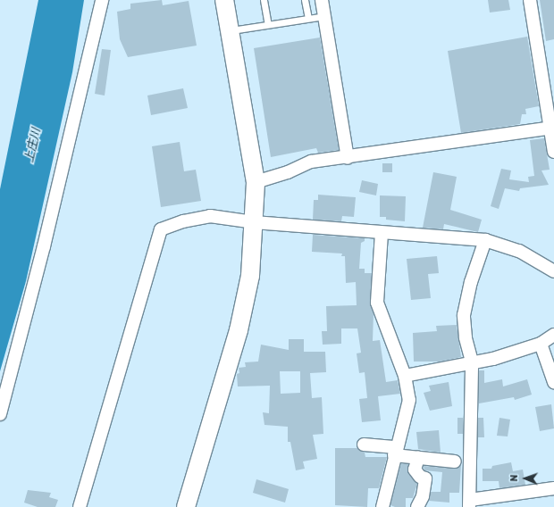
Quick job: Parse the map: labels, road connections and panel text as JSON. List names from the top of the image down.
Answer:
{
  "water": ["上庄川"],
  "north": "left"
}
